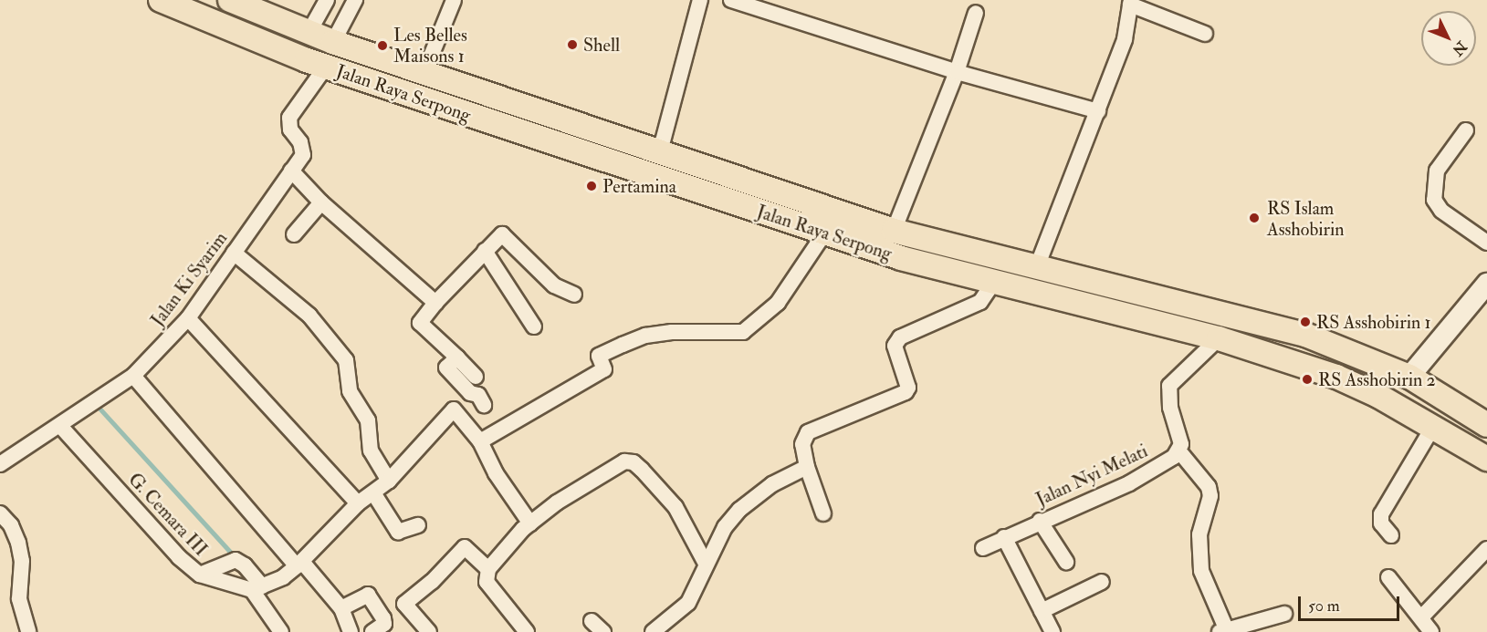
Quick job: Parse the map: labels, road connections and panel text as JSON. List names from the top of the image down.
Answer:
{
  "streets": {
    "main road": ["Jalan Raya Serpong"],
    "street": ["Jalan Ki Syarim", "Jalan Nyi Melati", "G. Cemara III"]
  },
  "crossings": [
    ["Jalan Raya Serpong", "Jalan Ki Syarim"],
    ["Jalan Ki Syarim", "G. Cemara III"]
  ],
  "places": [
    "Shell",
    "Les Belles Maisons 1",
    "Pertamina",
    "RS Islam Asshobirin",
    "RS Asshobirin 1",
    "RS Asshobirin 2"
  ],
  "scale_bar": "50 m",
  "north": "bottom right"
}
